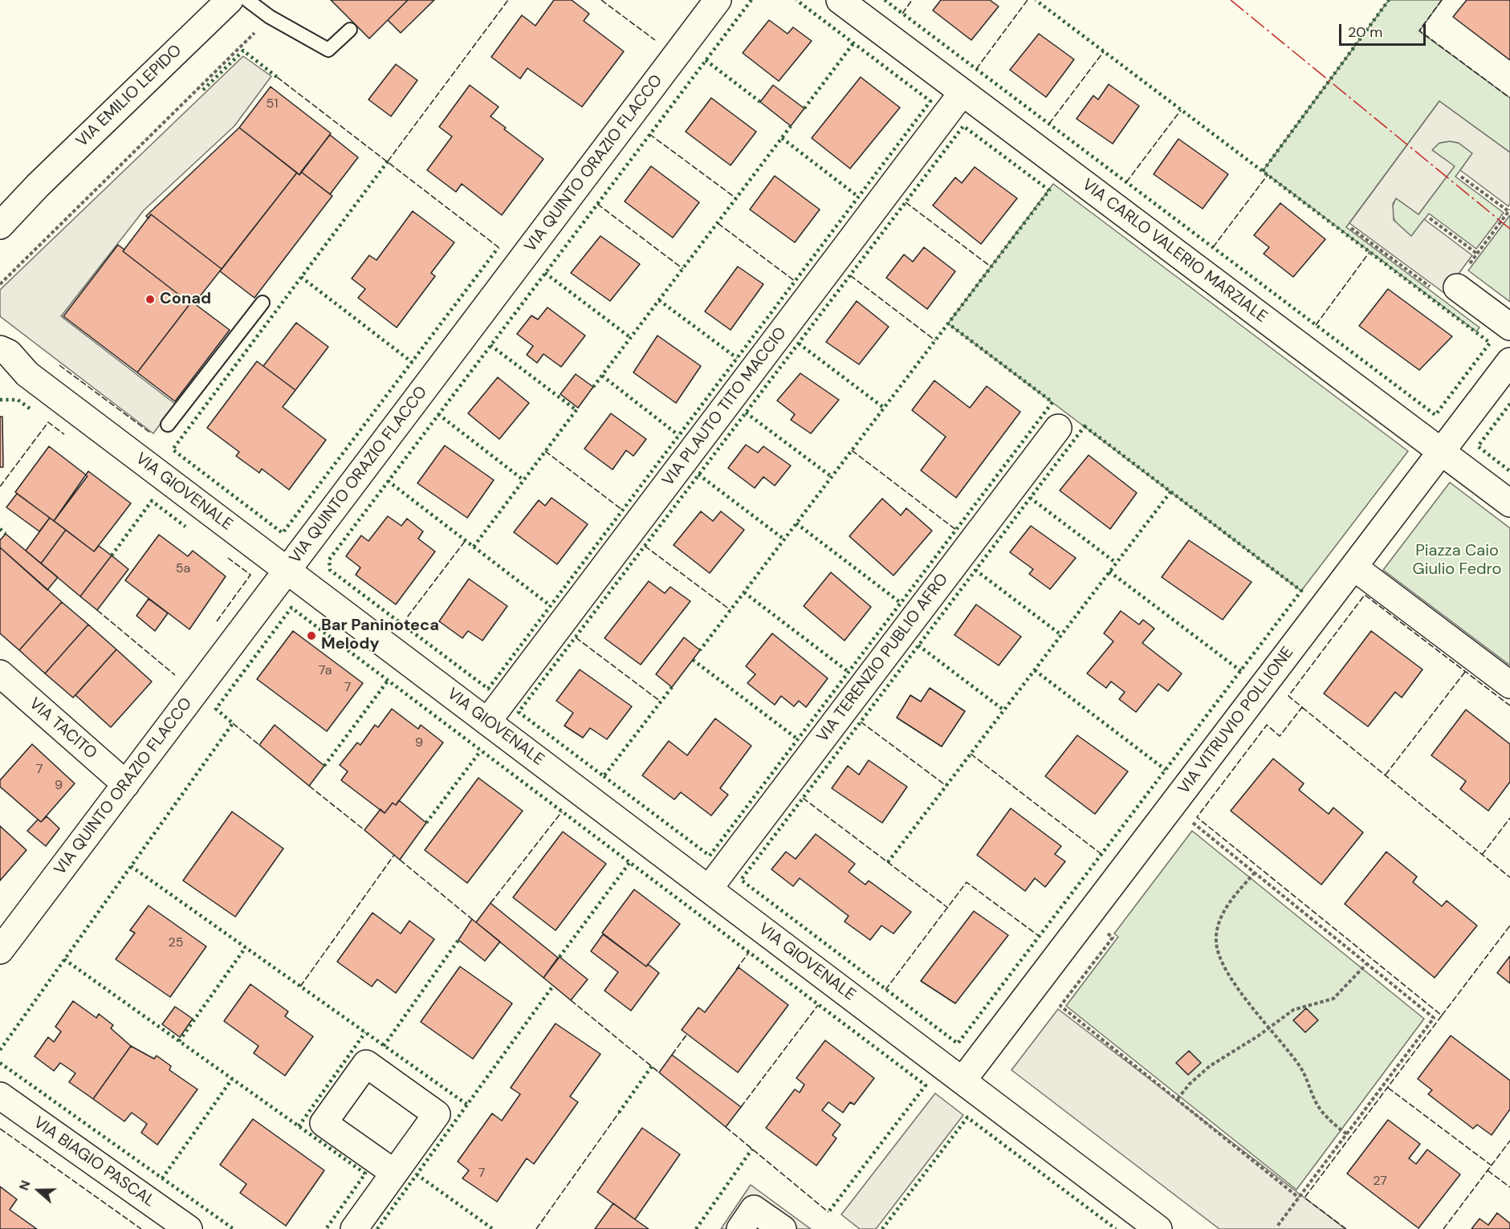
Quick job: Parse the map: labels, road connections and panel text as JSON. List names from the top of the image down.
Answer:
{
  "streets": {
    "street": [
      "VIA EMILIO LEPIDO",
      "VIA QUINTO ORAZIO FLACCO",
      "VIA CARLO VALERIO MARZIALE",
      "VIA PLAUTO TITO MACCIO",
      "VIA GIOVENALE",
      "VIA TERENZIO PUBLIO AFRO",
      "VIA VITRUVIO POLLIONE",
      "VIA TACITO",
      "VIA BIAGIO PASCAL"
    ]
  },
  "crossings": [
    ["VIA QUINTO ORAZIO FLACCO", "VIA GIOVENALE"],
    ["VIA QUINTO ORAZIO FLACCO", "VIA TACITO"],
    ["VIA CARLO VALERIO MARZIALE", "VIA PLAUTO TITO MACCIO"],
    ["VIA CARLO VALERIO MARZIALE", "VIA VITRUVIO POLLIONE"],
    ["VIA PLAUTO TITO MACCIO", "VIA GIOVENALE"],
    ["VIA GIOVENALE", "VIA TERENZIO PUBLIO AFRO"],
    ["VIA GIOVENALE", "VIA VITRUVIO POLLIONE"]
  ],
  "parks": ["Piazza Caio Giulio Fedro"],
  "places": ["Conad", "Bar Paninoteca Melody"],
  "house_numbers": [
    "51",
    "5a",
    "7a",
    "7",
    "9",
    "7",
    "9",
    "25",
    "7",
    "27"
  ],
  "scale_bar": "20 m",
  "north": "left"
}
